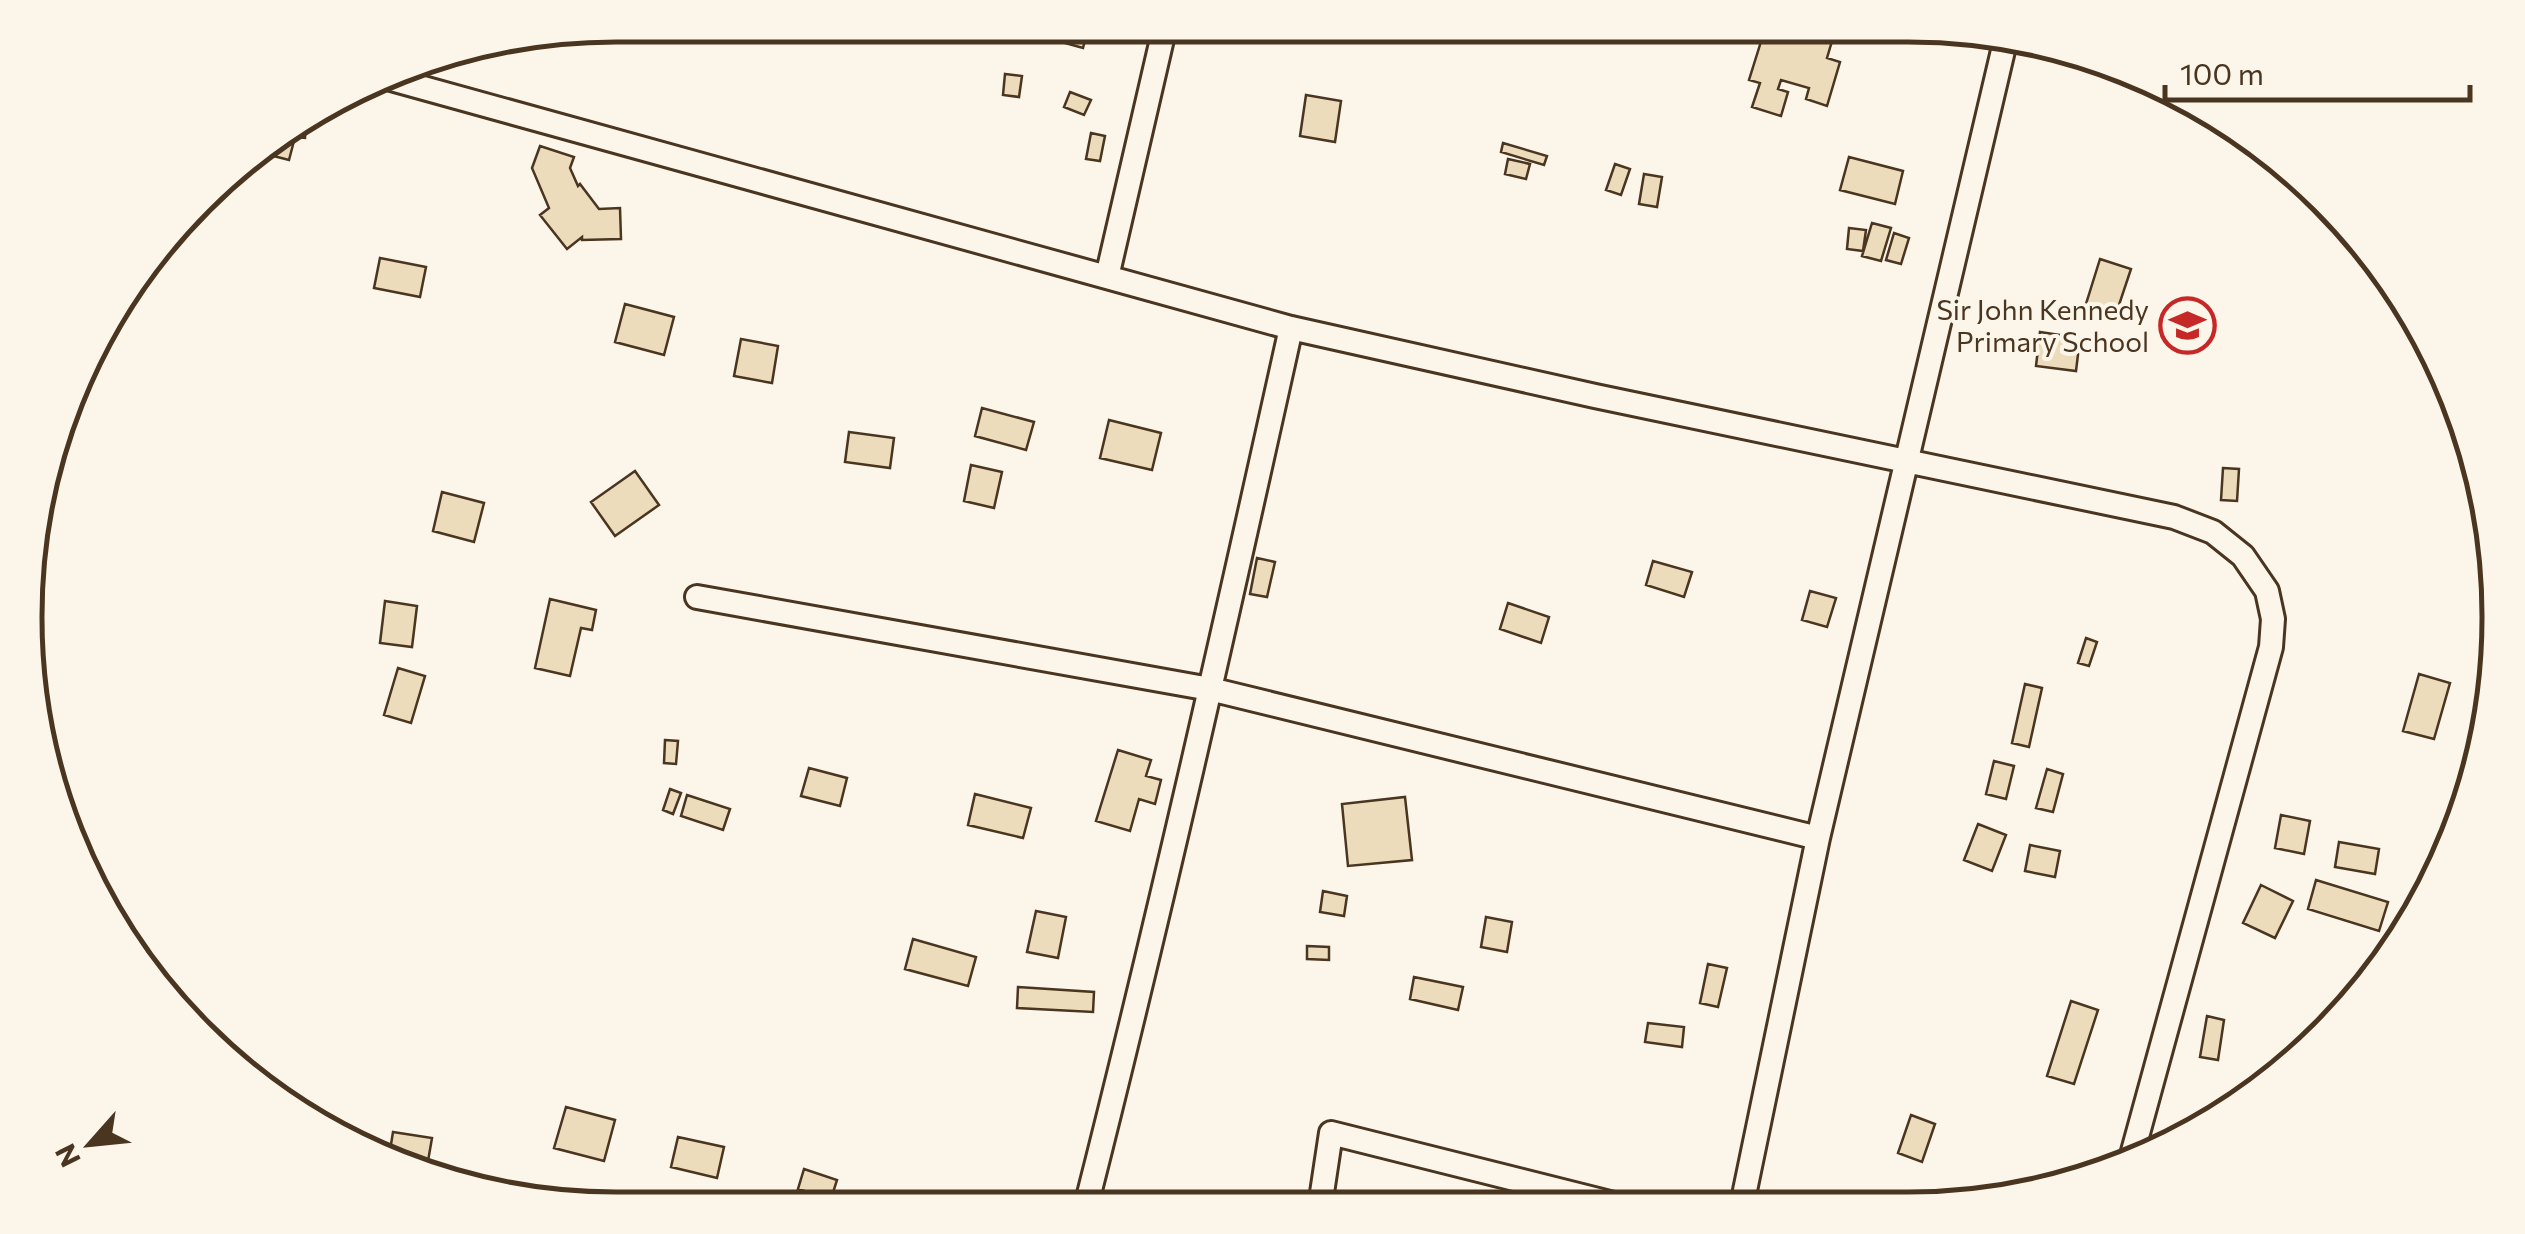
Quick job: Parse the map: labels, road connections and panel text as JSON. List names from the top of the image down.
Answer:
{
  "places": {
    "school or university": ["Sir John Kennedy Primary School"]
  },
  "scale_bar": "100 m",
  "north": "bottom left"
}
